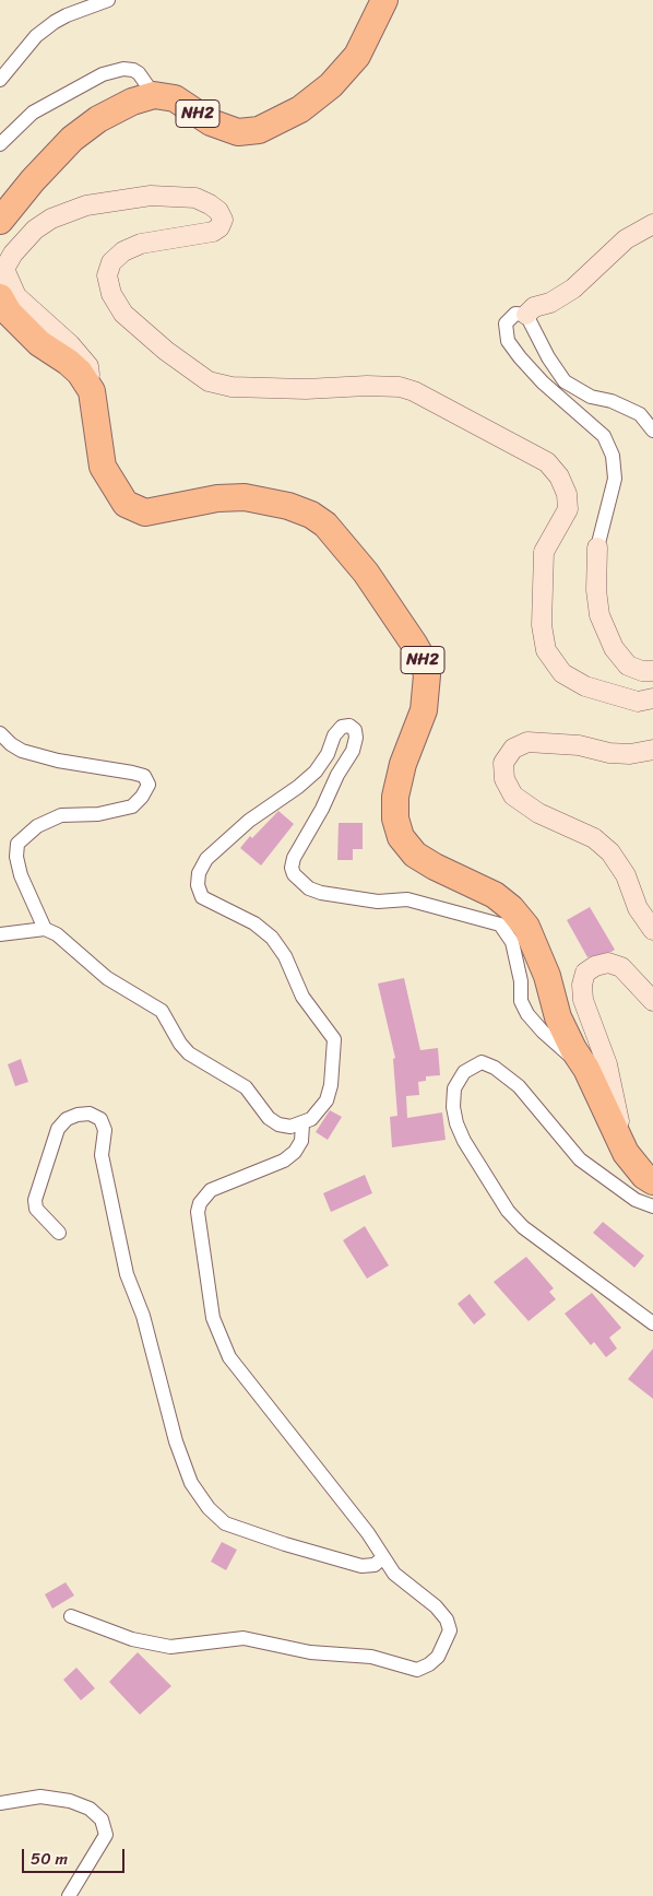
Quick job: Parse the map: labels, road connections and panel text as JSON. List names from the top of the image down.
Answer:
{
  "streets": {
    "highway": ["NH2"]
  },
  "scale_bar": "50 m"
}
